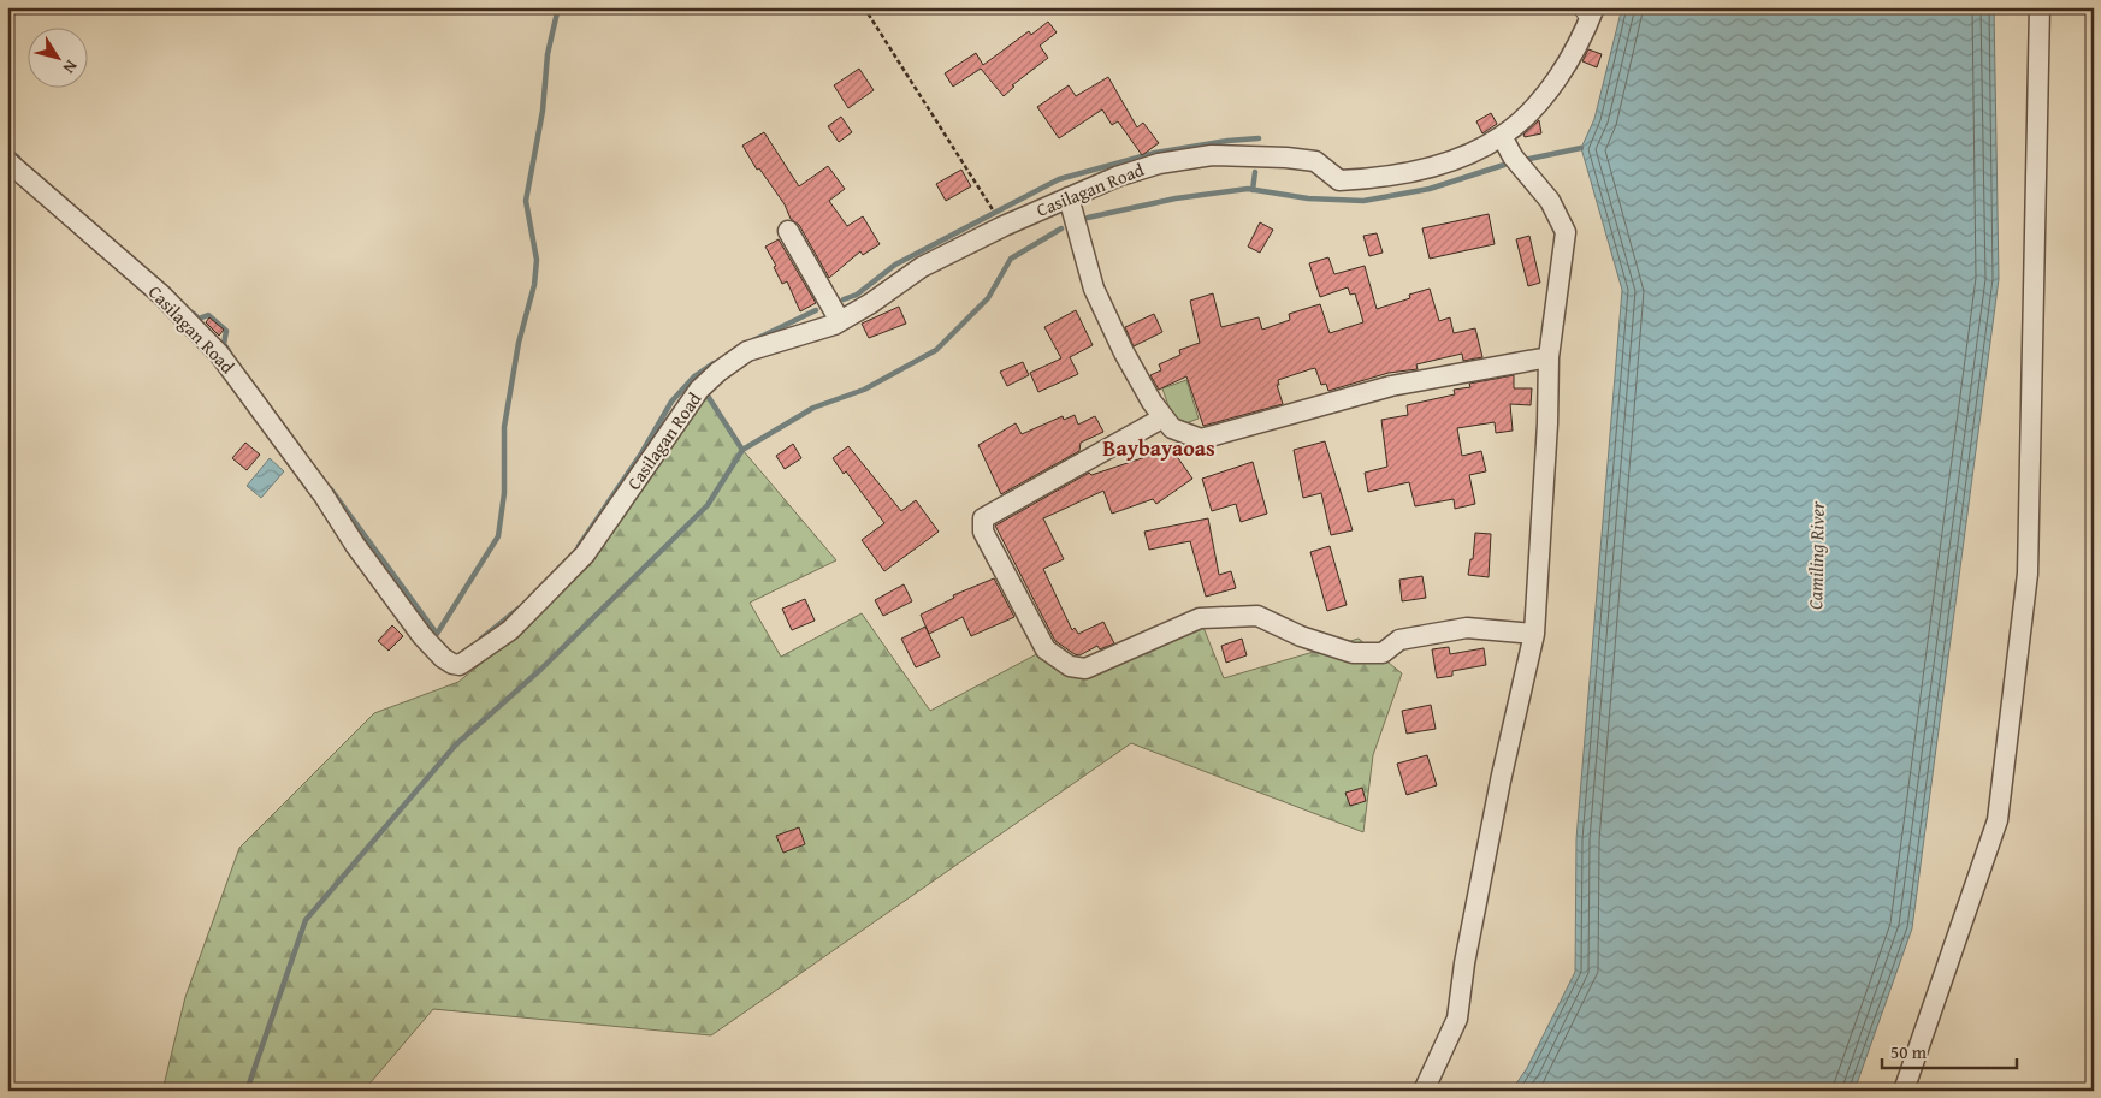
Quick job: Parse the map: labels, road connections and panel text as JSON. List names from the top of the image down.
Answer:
{
  "streets": {
    "street": ["Casilagan Road"]
  },
  "districts": ["Baybayaoas"],
  "water": ["Camiling River"],
  "scale_bar": "50 m",
  "north": "bottom right"
}
